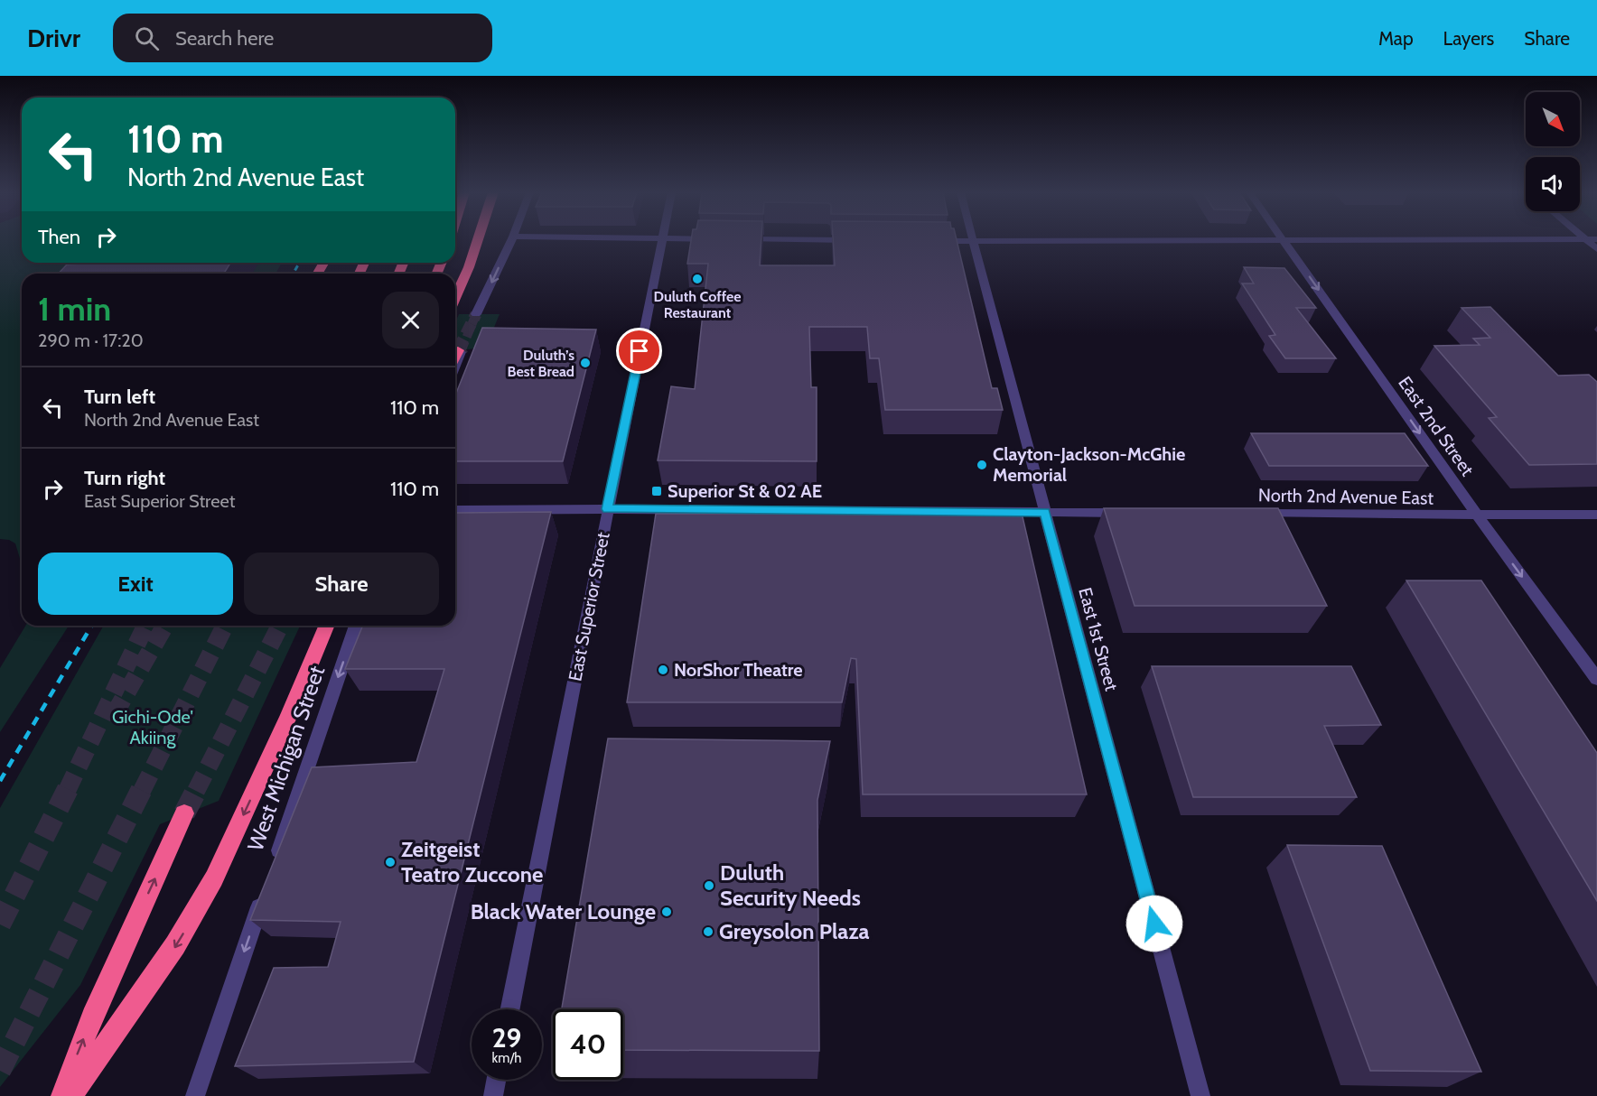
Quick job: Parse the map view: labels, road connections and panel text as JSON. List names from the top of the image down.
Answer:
{
  "streets": {
    "street": [
      "East 2nd Street",
      "North 2nd Avenue East",
      "East Superior Street",
      "East 1st Street",
      "West Michigan Street"
    ]
  },
  "crossings": [
    ["East 2nd Street", "North 2nd Avenue East"]
  ],
  "one_way": ["East 2nd Street", "West Michigan Street"],
  "parks": ["Gichi-Ode' Akiing"],
  "places": {
    "other": [
      "Duluth Coffee Restaurant",
      "Duluth’s Best Bread",
      "Clayton-Jackson-McGhie Memorial",
      "NorShor Theatre",
      "Zeitgeist Teatro Zuccone",
      "Duluth Security Needs",
      "Black Water Lounge",
      "Greysolon Plaza"
    ],
    "transit": ["Superior St & 02 AE"]
  },
  "north": "bottom right",
  "page": {
    "header": "Drivr",
    "search": "Search here",
    "nav": ["Map", "Layers", "Share"],
    "turn": ["110 m", "North 2nd Avenue East"],
    "then": "Then",
    "heading": ["1 min", "290 m · 17:20"],
    "list": [
      {
        "name": "Turn left",
        "note": "North 2nd Avenue East",
        "value": "110 m"
      },
      {
        "name": "Turn right",
        "note": "East Superior Street",
        "value": "110 m"
      }
    ],
    "buttons": ["Exit", "Share"],
    "speed": "29 km/h",
    "limit": "40"
  }
}
